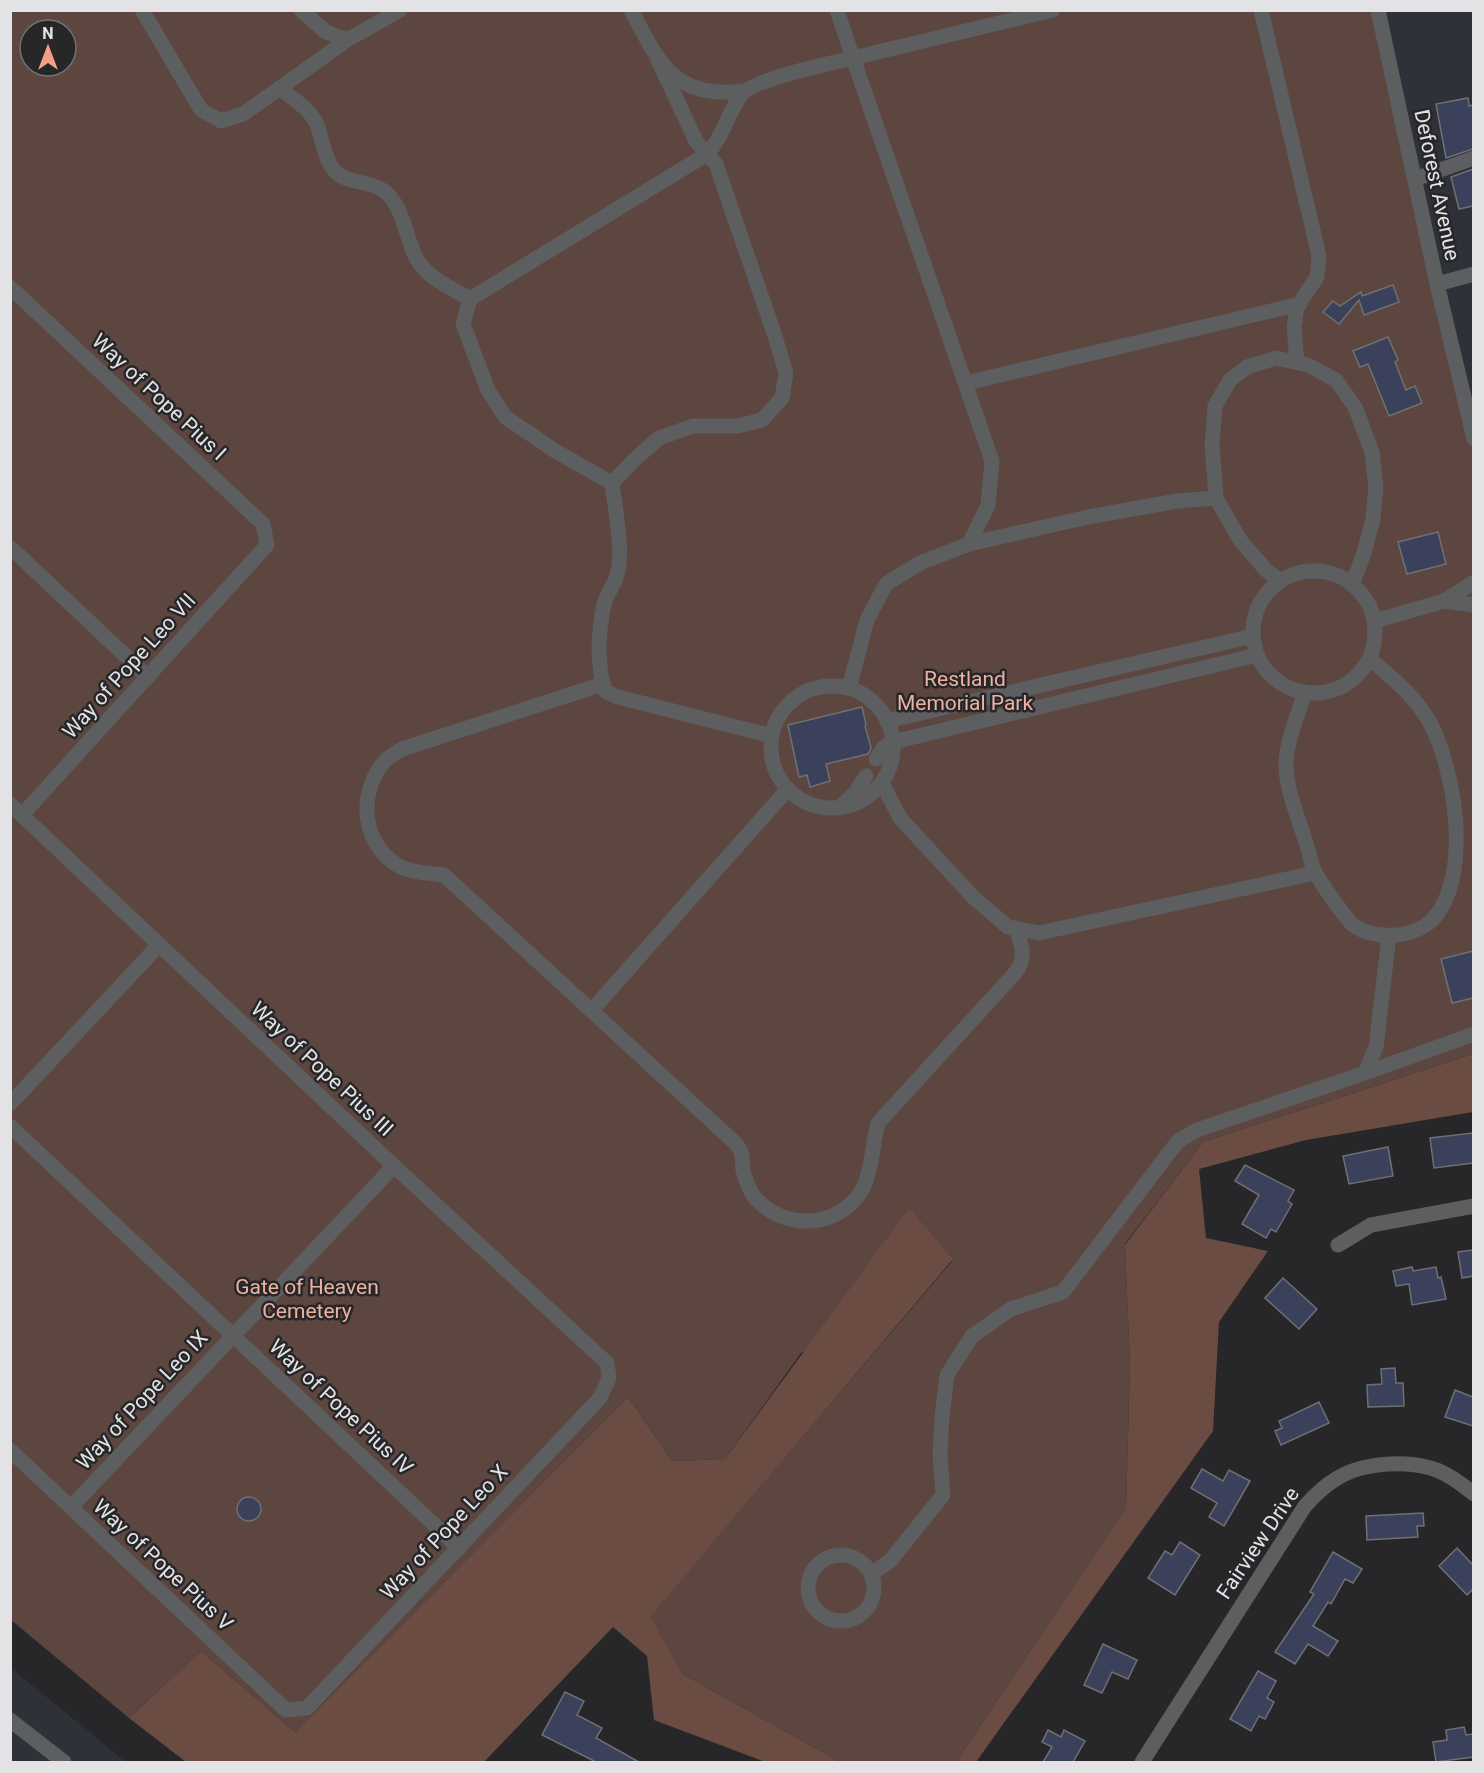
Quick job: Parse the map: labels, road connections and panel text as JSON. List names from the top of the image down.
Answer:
{
  "streets": {
    "street": [
      "Deforest Avenue",
      "Way of Pope Pius I",
      "Way of Pope Leo VII",
      "Way of Pope Pius III",
      "Way of Pope Leo IX",
      "Way of Pope Pius IV",
      "Way of Pope Leo X",
      "Fairview Drive",
      "Way of Pope Pius V"
    ]
  },
  "crossings": [
    ["Way of Pope Pius I", "Way of Pope Leo VII"],
    ["Way of Pope Leo VII", "Way of Pope Pius III"],
    ["Way of Pope Pius III", "Way of Pope Leo IX"],
    ["Way of Pope Pius III", "Way of Pope Leo X"],
    ["Way of Pope Leo IX", "Way of Pope Pius IV"],
    ["Way of Pope Leo IX", "Way of Pope Pius V"],
    ["Way of Pope Pius IV", "Way of Pope Leo X"],
    ["Way of Pope Leo X", "Way of Pope Pius V"]
  ],
  "parks": ["Restland Memorial Park", "Gate of Heaven Cemetery"],
  "north": "top"
}
